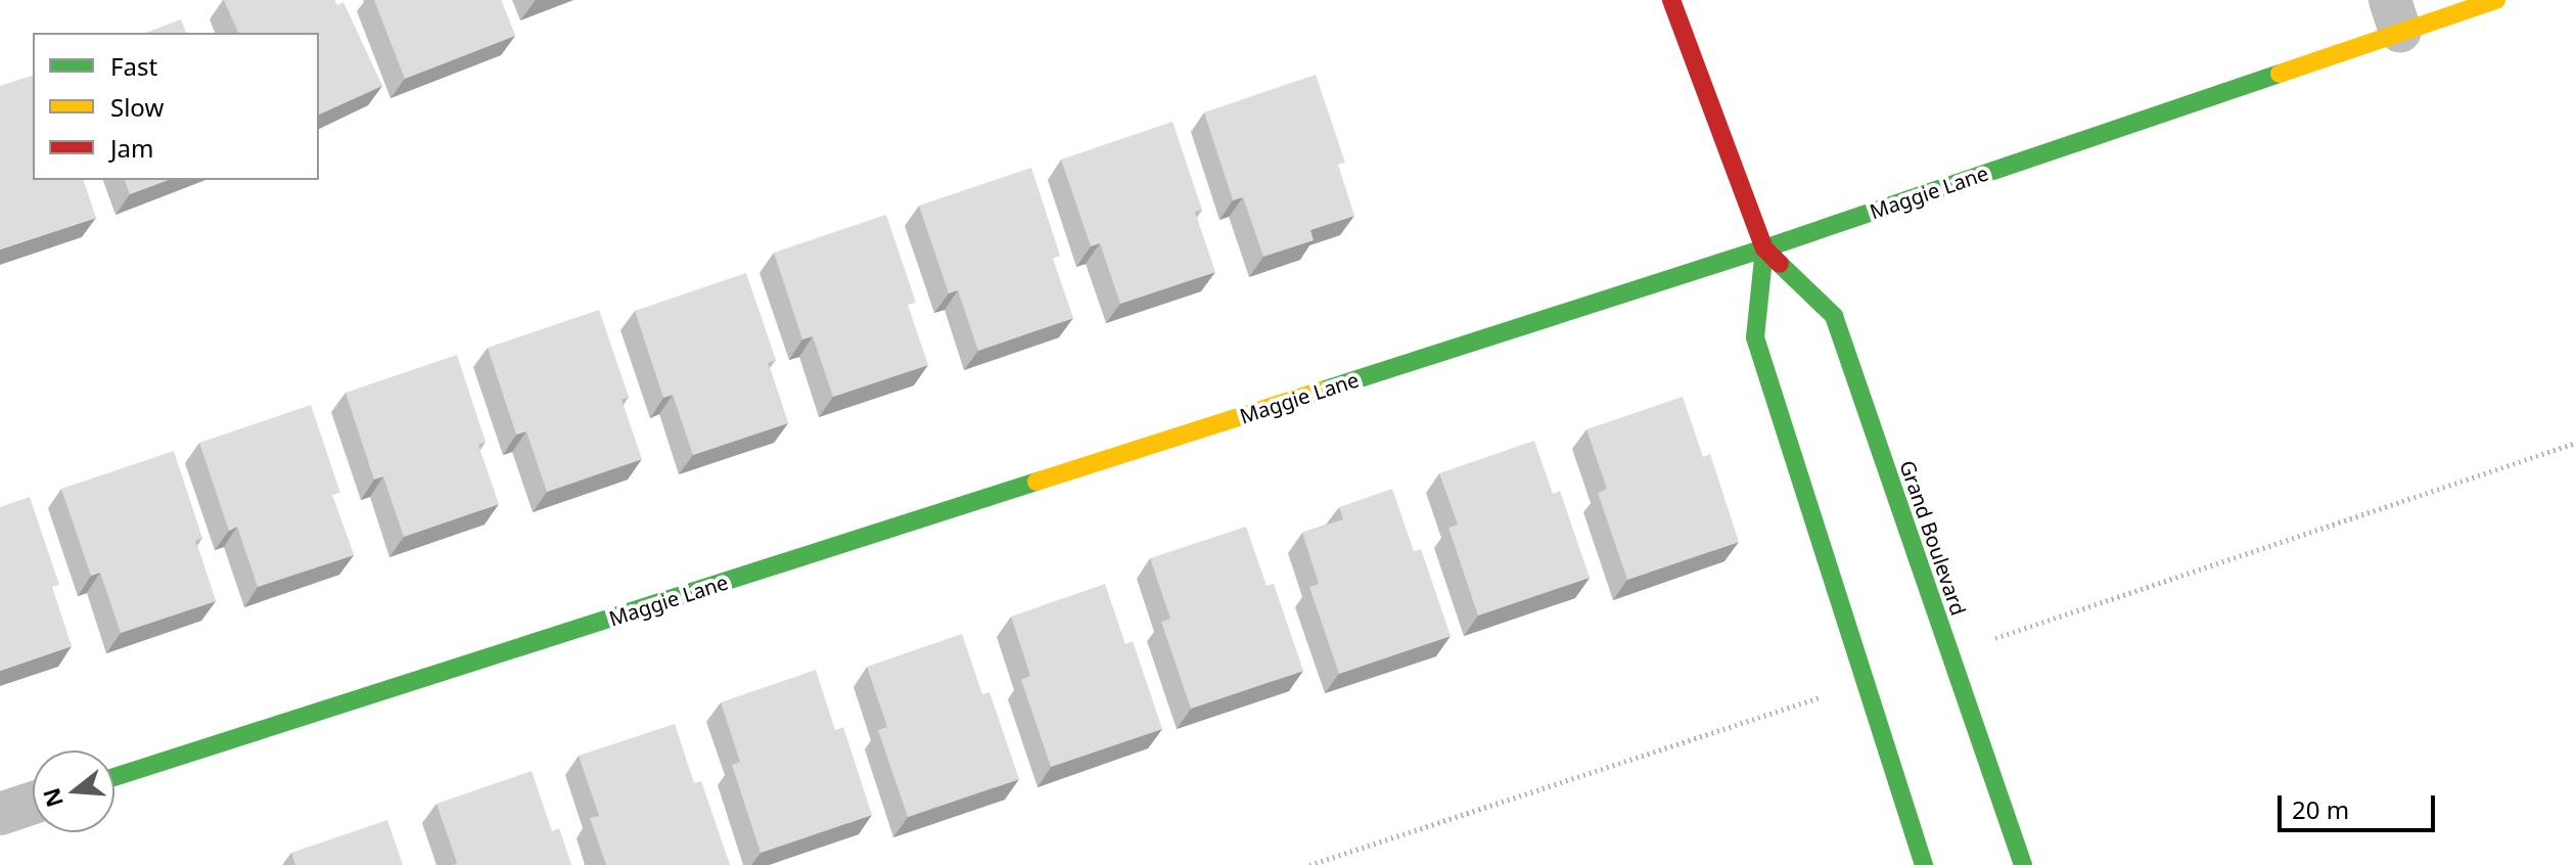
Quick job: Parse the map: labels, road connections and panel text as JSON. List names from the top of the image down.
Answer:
{
  "streets": {
    "street": ["Maggie Lane", "Grand Boulevard"]
  },
  "crossings": [
    ["Maggie Lane", "Grand Boulevard"]
  ],
  "legend": ["Fast", "Slow", "Jam"],
  "scale_bar": "20 m",
  "north": "left"
}
